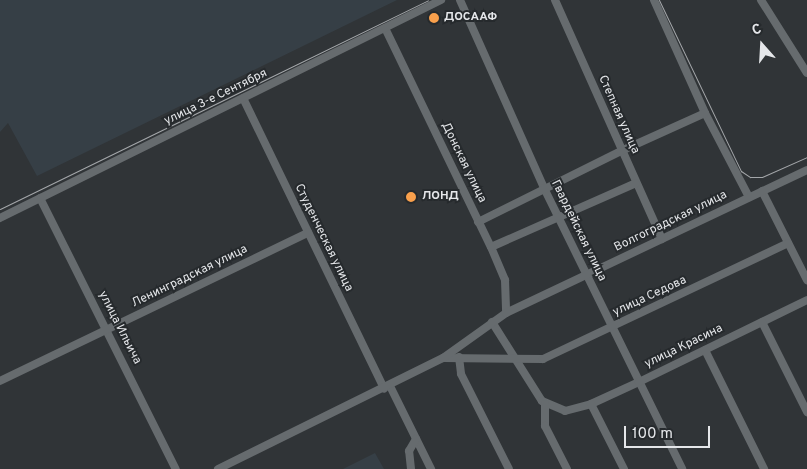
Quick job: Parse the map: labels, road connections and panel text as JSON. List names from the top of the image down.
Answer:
{
  "streets": {
    "street": [
      "улица 3-е Сентября",
      "Степная улица",
      "Донская улица",
      "Волгоградская улица",
      "Гвардейская улица",
      "Студенческая улица",
      "Ленинградская улица",
      "улица Седова",
      "улица Ильича",
      "улица Красина"
    ]
  },
  "crossings": [
    ["улица 3-е Сентября", "Донская улица"],
    ["улица 3-е Сентября", "Студенческая улица"],
    ["улица 3-е Сентября", "улица Ильича"],
    ["Степная улица", "Волгоградская улица"],
    ["Донская улица", "Волгоградская улица"],
    ["Волгоградская улица", "Гвардейская улица"],
    ["Волгоградская улица", "Студенческая улица"],
    ["Волгоградская улица", "улица Седова"],
    ["Гвардейская улица", "улица Седова"],
    ["Гвардейская улица", "улица Красина"],
    ["Студенческая улица", "Ленинградская улица"],
    ["Ленинградская улица", "улица Ильича"]
  ],
  "places": ["ДОСААФ", "ЛОНД"],
  "scale_bar": "100 m",
  "north": "top"
}
